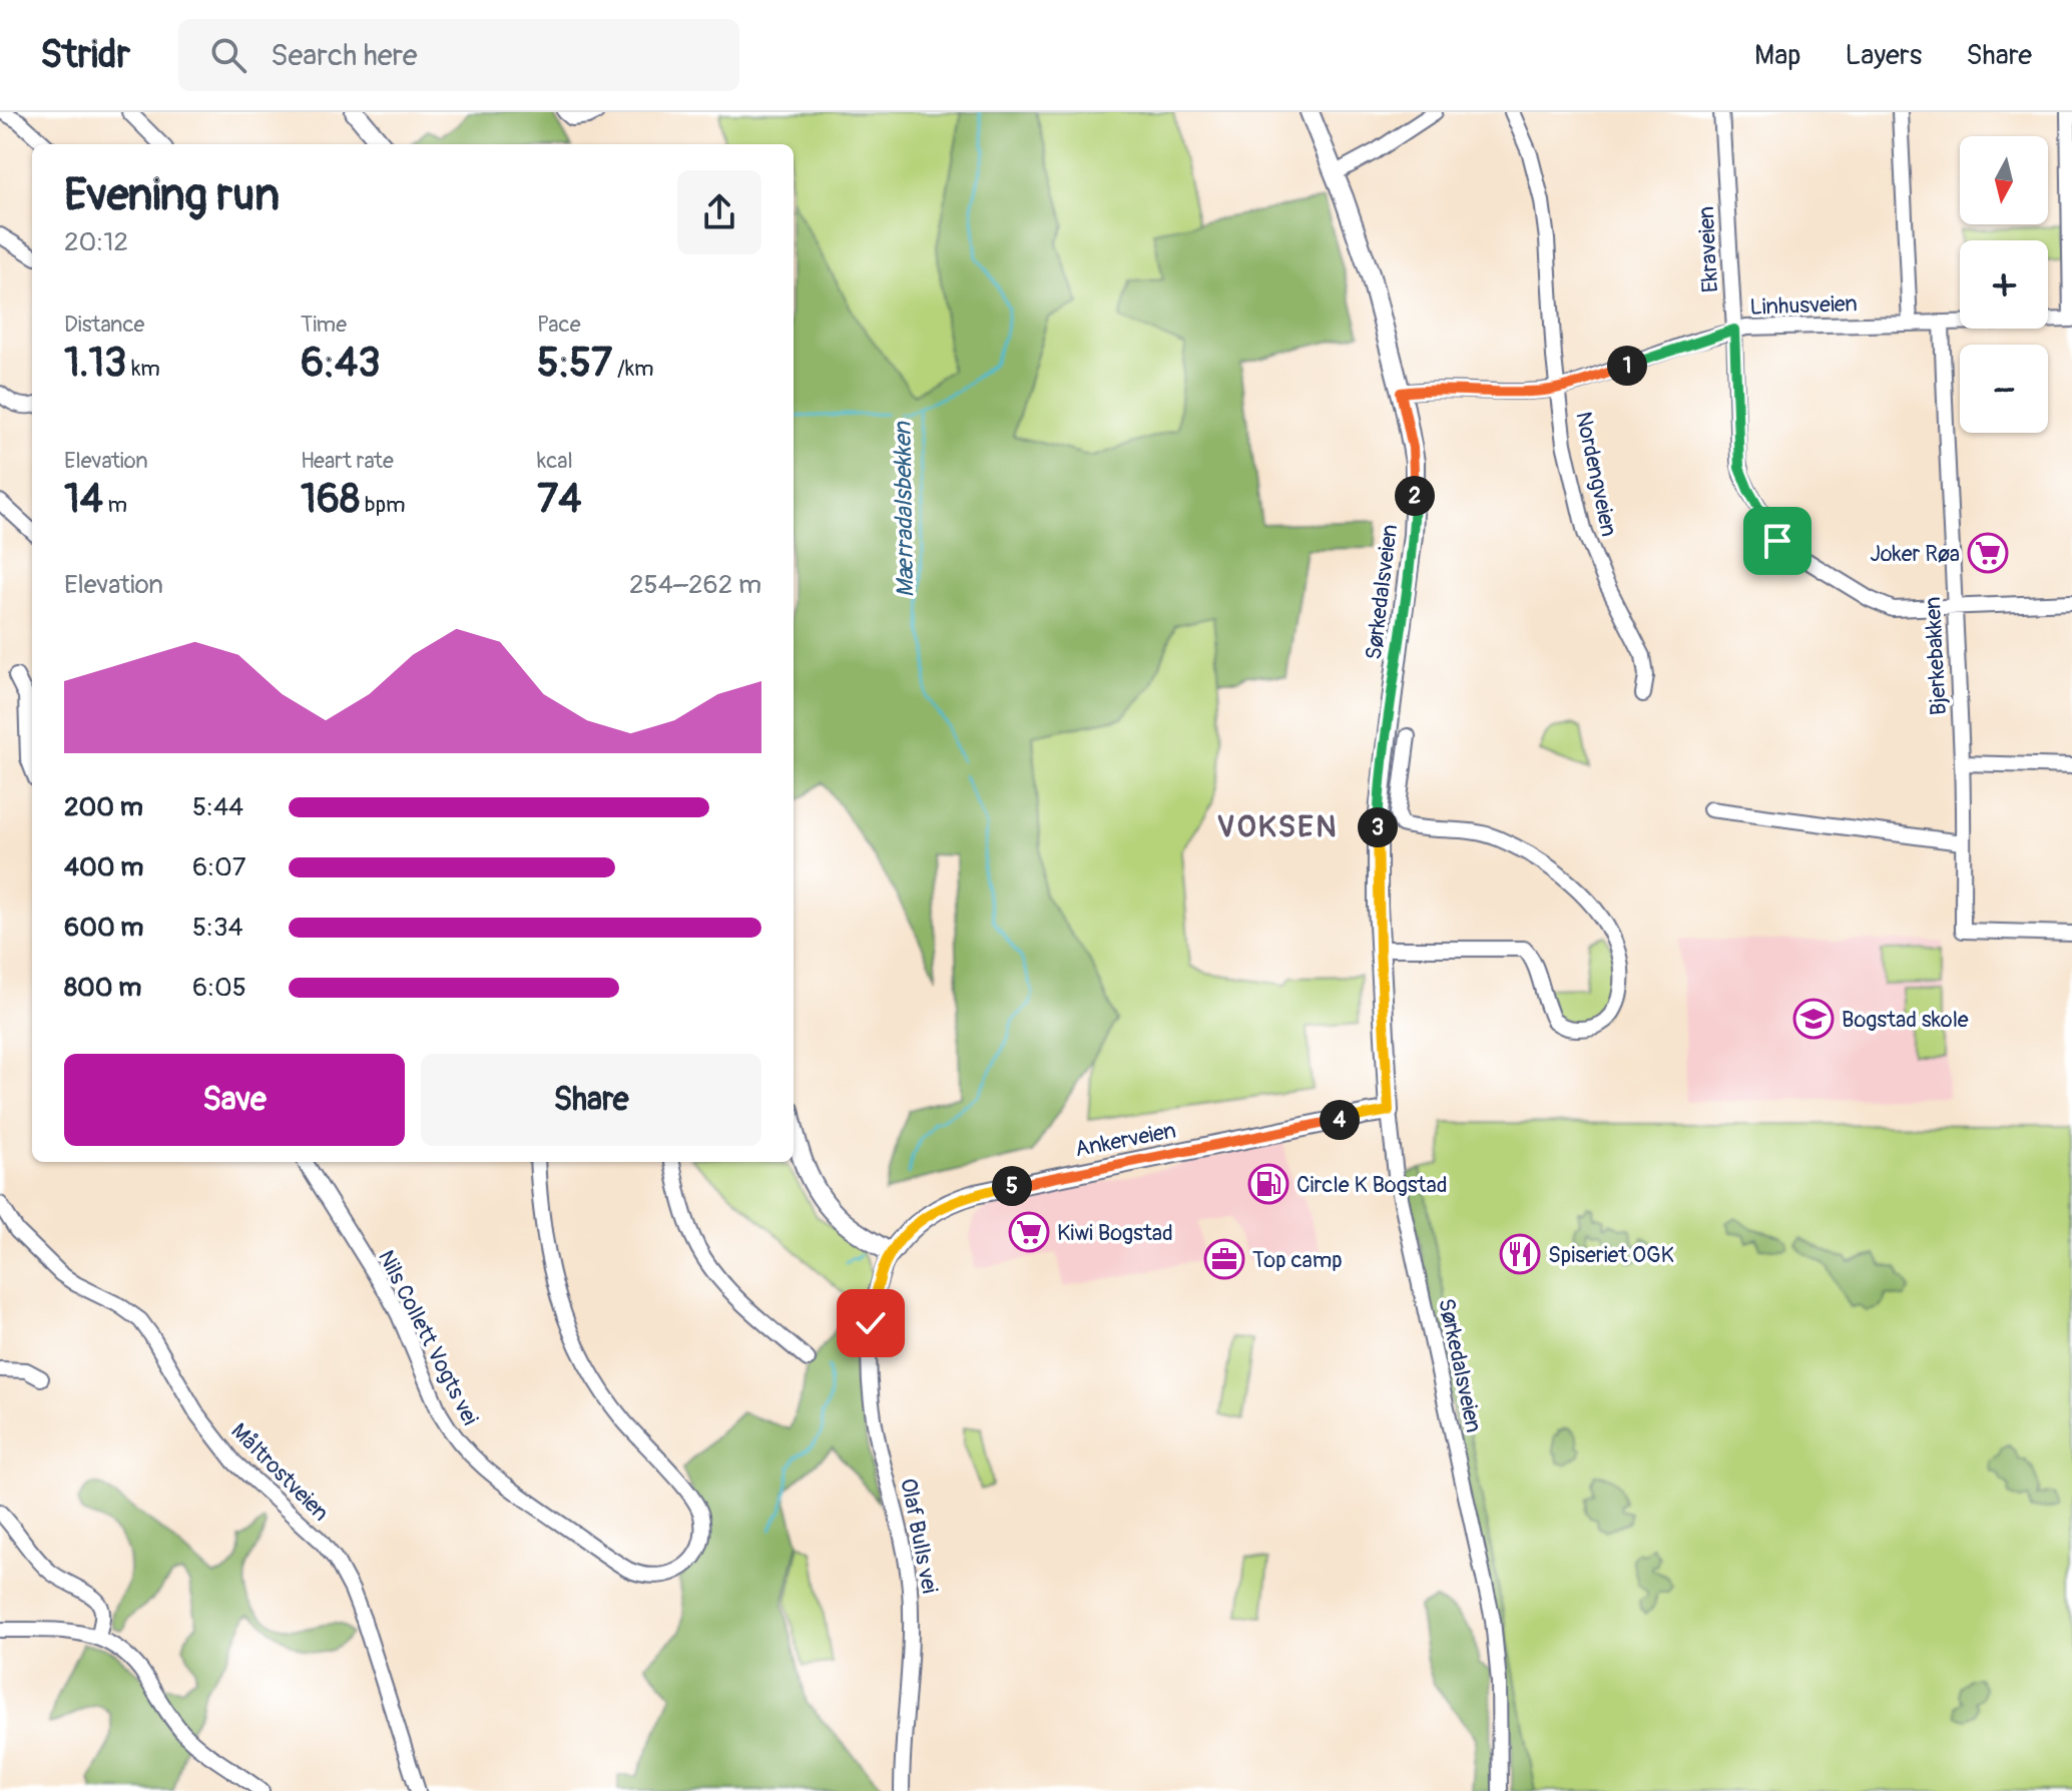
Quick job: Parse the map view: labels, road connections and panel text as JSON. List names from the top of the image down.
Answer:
{
  "streets": {
    "main road": ["Sørkedalsveien", "Ankerveien"],
    "street": [
      "Ekraveien",
      "Linhusveien",
      "Nordengveien",
      "Bjerkebakken",
      "Nils Collett Vogts vei",
      "Måltrostveien",
      "Olaf Bulls vei"
    ]
  },
  "crossings": [
    ["Ekraveien", "Linhusveien"],
    ["Ekraveien", "Bjerkebakken"],
    ["Linhusveien", "Nordengveien"],
    ["Linhusveien", "Sørkedalsveien"],
    ["Linhusveien", "Bjerkebakken"],
    ["Sørkedalsveien", "Ankerveien"],
    ["Ankerveien", "Olaf Bulls vei"]
  ],
  "districts": ["VOKSEN"],
  "water": ["Mærradalsbekken"],
  "places": {
    "supermarket": ["Joker Røa", "Kiwi Bogstad"],
    "school or university": ["Bogstad skole"],
    "fuel station": ["Circle K Bogstad"],
    "restaurant": ["Spiseriet OGK"],
    "office": ["Top camp"]
  },
  "north": "bottom",
  "page": {
    "header": "Stridr",
    "search": "Search here",
    "nav": ["Map", "Layers", "Share"],
    "map_buttons": ["+", "−"],
    "heading": ["Evening run", "20:12"],
    "stats": [
      ["Distance", "1.13 km"],
      ["Time", "6:43"],
      ["Pace", "5:57 /km"],
      ["Elevation", "14 m"],
      ["Heart rate", "168 bpm"],
      ["kcal", "74"]
    ],
    "pins": [
      "1",
      "2",
      "3",
      "4",
      "5"
    ],
    "chart": ["Elevation", "254–262 m"],
    "list": [
      {
        "name": "200 m",
        "note": "5:44"
      },
      {
        "name": "400 m",
        "note": "6:07"
      },
      {
        "name": "600 m",
        "note": "5:34"
      },
      {
        "name": "800 m",
        "note": "6:05"
      }
    ],
    "buttons": ["Save", "Share"]
  }
}
